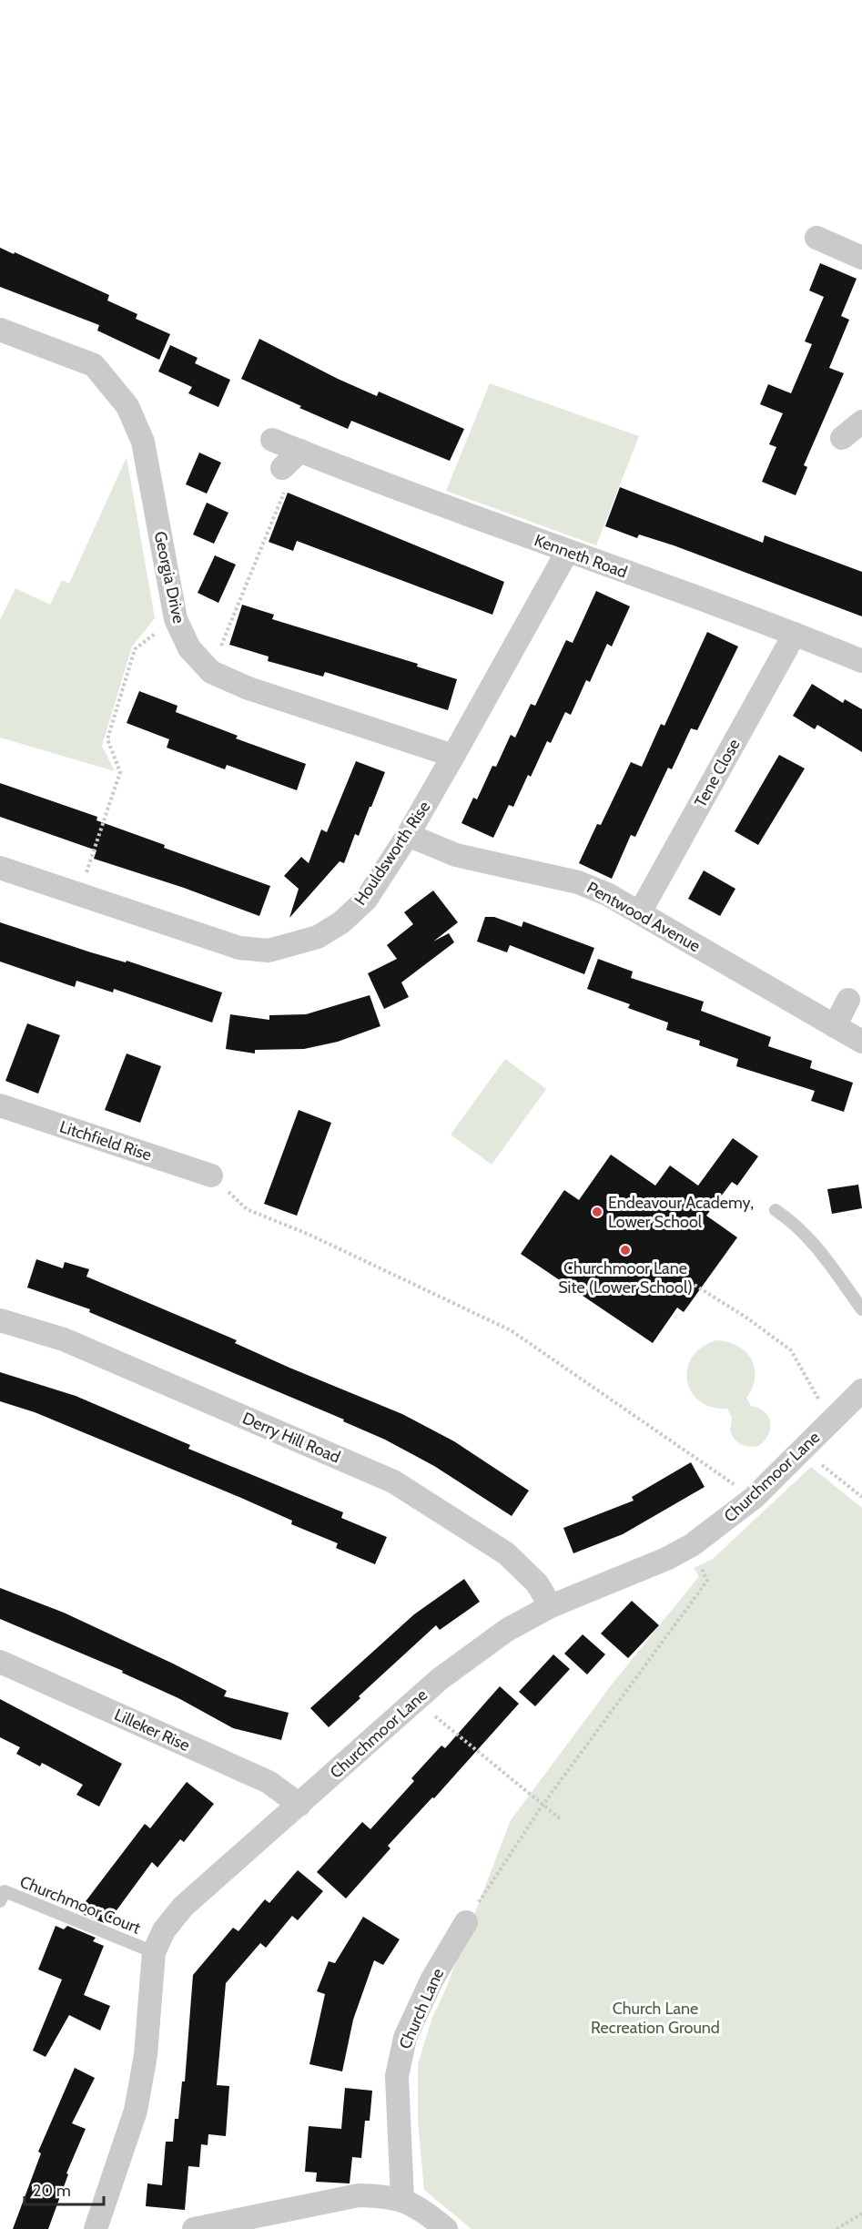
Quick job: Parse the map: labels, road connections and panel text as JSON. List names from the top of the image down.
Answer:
{
  "streets": {
    "street": [
      "Kenneth Road",
      "Georgia Drive",
      "Tene Close",
      "Houldsworth Rise",
      "Pentwood Avenue",
      "Litchfield Rise",
      "Derry Hill Road",
      "Churchmoor Lane",
      "Lilleker Rise",
      "Church Lane"
    ],
    "lane": ["Churchmoor Court"]
  },
  "crossings": [
    ["Kenneth Road", "Tene Close"],
    ["Kenneth Road", "Houldsworth Rise"],
    ["Georgia Drive", "Houldsworth Rise"],
    ["Tene Close", "Pentwood Avenue"],
    ["Houldsworth Rise", "Pentwood Avenue"],
    ["Derry Hill Road", "Churchmoor Lane"],
    ["Churchmoor Lane", "Lilleker Rise"],
    ["Churchmoor Lane", "Churchmoor Court"]
  ],
  "parks": ["Church Lane Recreation Ground"],
  "places": ["Endeavour Academy, Lower School", "Churchmoor Lane Site (Lower School)"],
  "scale_bar": "20 m"
}
